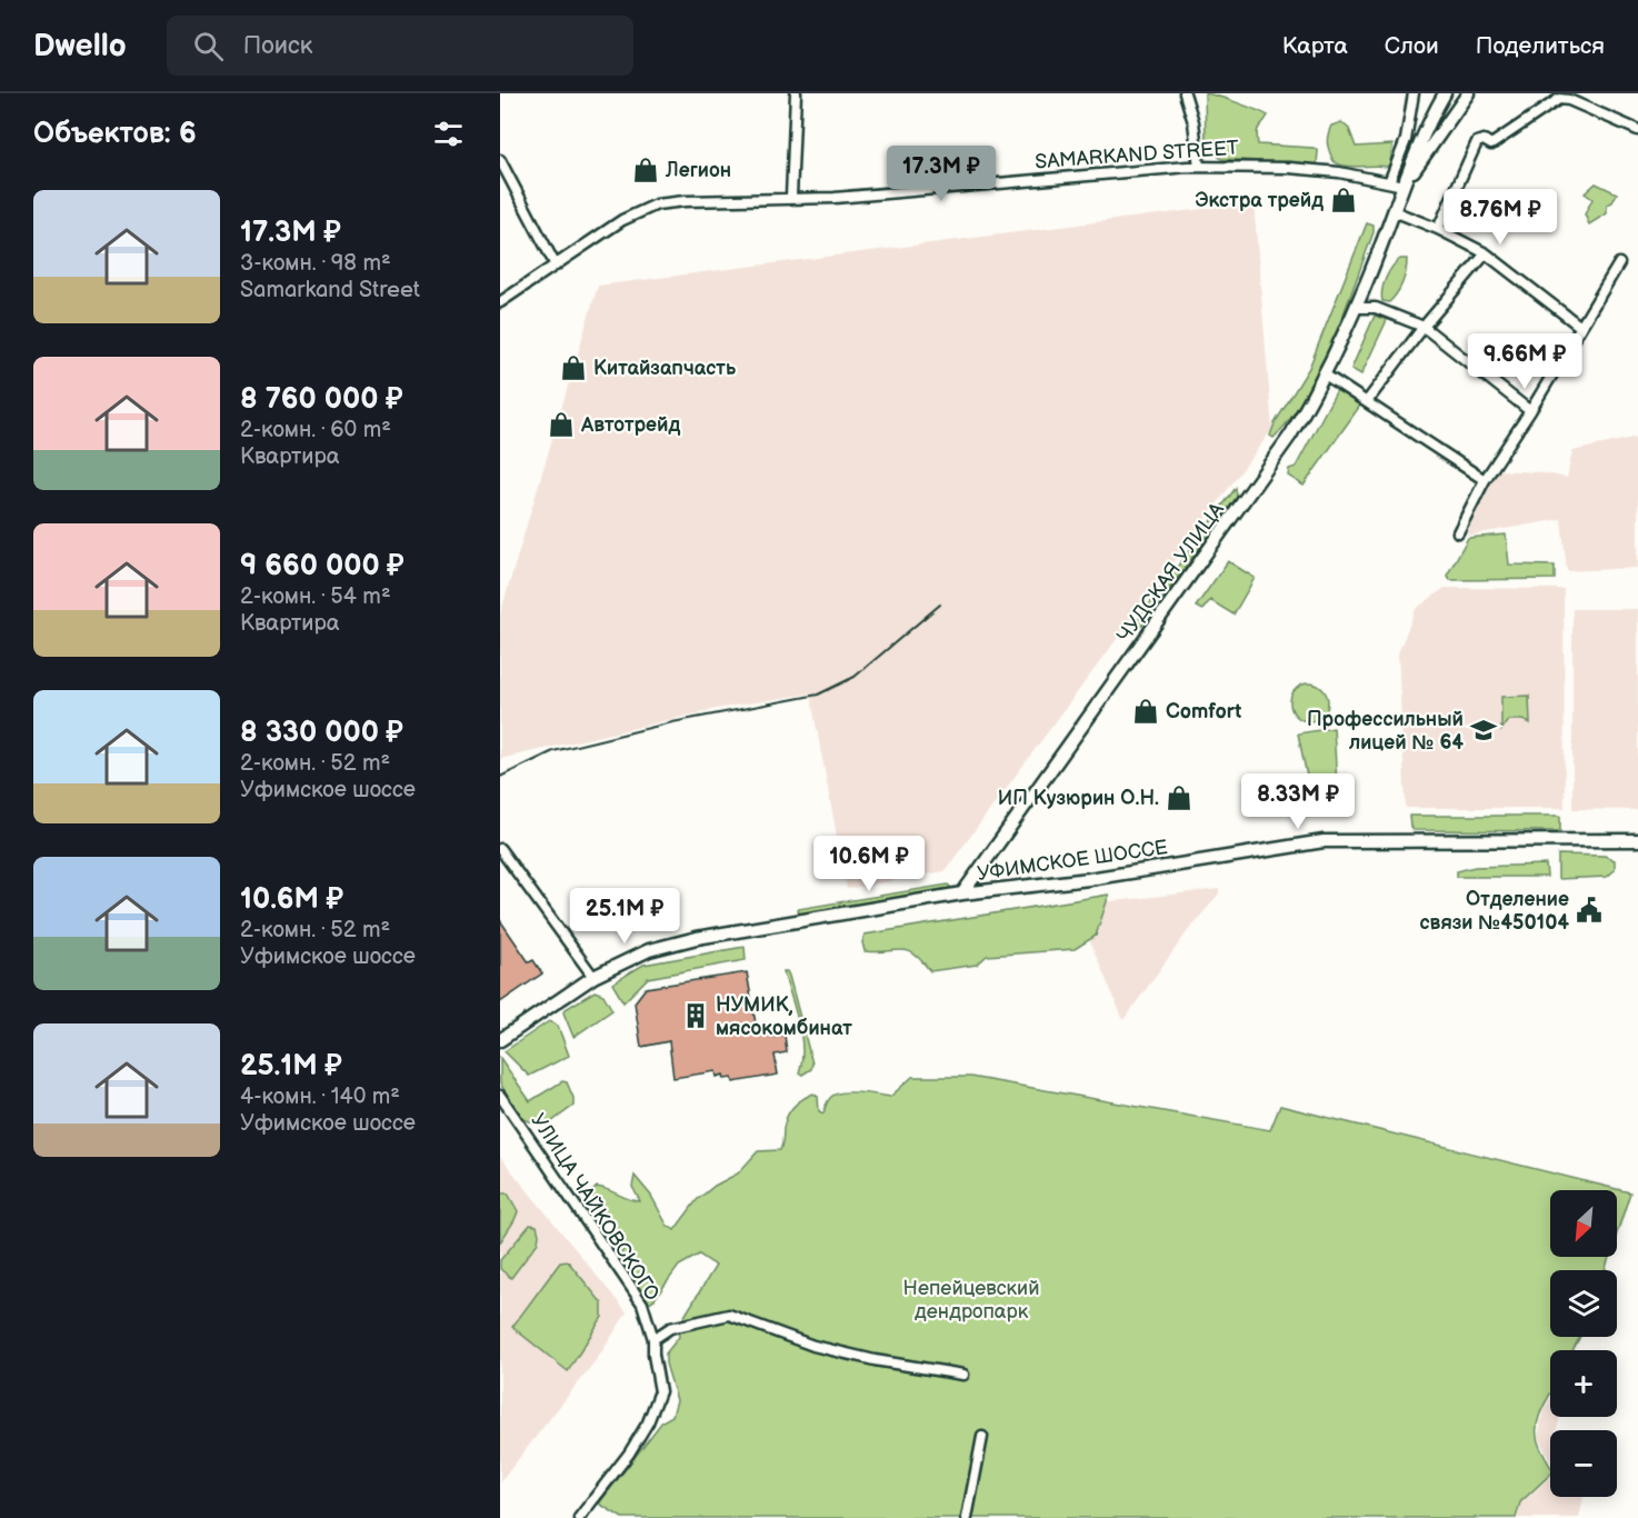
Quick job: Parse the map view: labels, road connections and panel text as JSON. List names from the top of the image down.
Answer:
{
  "streets": {
    "main road": ["ЧУДСКАЯ УЛИЦА", "УФИМСКОЕ ШОССЕ"],
    "street": ["SAMARKAND STREET", "УЛИЦА ЧАЙКОВСКОГО"]
  },
  "crossings": [
    ["SAMARKAND STREET", "ЧУДСКАЯ УЛИЦА"],
    ["ЧУДСКАЯ УЛИЦА", "УФИМСКОЕ ШОССЕ"]
  ],
  "parks": ["Непейцевский дендропарк"],
  "places": {
    "shop": [
      "Легион",
      "Экстра трейд",
      "Китайзапчасть",
      "Автотрейд",
      "Comfort",
      "ИП Кузюрин О.Н."
    ],
    "school or university": ["Профессильный лицей № 64"],
    "public building": ["Отделение связи №450104"],
    "building": ["НУМИК, мясокомбинат"]
  },
  "north": "bottom left",
  "page": {
    "header": "Dwello",
    "search": "Поиск",
    "nav": ["Карта", "Слои", "Поделиться"],
    "heading": "Объектов: 6",
    "price": [
      "17.3M ₽",
      "8.76M ₽",
      "9.66M ₽",
      "8.33M ₽",
      "10.6M ₽",
      "25.1M ₽"
    ],
    "list": [
      {
        "name": "17.3M ₽",
        "note": "3-комн. · 98 m² · Samarkand Street"
      },
      {
        "name": "8 760 000 ₽",
        "note": "2-комн. · 60 m² · Квартира"
      },
      {
        "name": "9 660 000 ₽",
        "note": "2-комн. · 54 m² · Квартира"
      },
      {
        "name": "8 330 000 ₽",
        "note": "2-комн. · 52 m² · Уфимское шоссе"
      },
      {
        "name": "10.6M ₽",
        "note": "2-комн. · 52 m² · Уфимское шоссе"
      },
      {
        "name": "25.1M ₽",
        "note": "4-комн. · 140 m² · Уфимское шоссе"
      }
    ],
    "map_buttons": ["+", "−"]
  }
}
